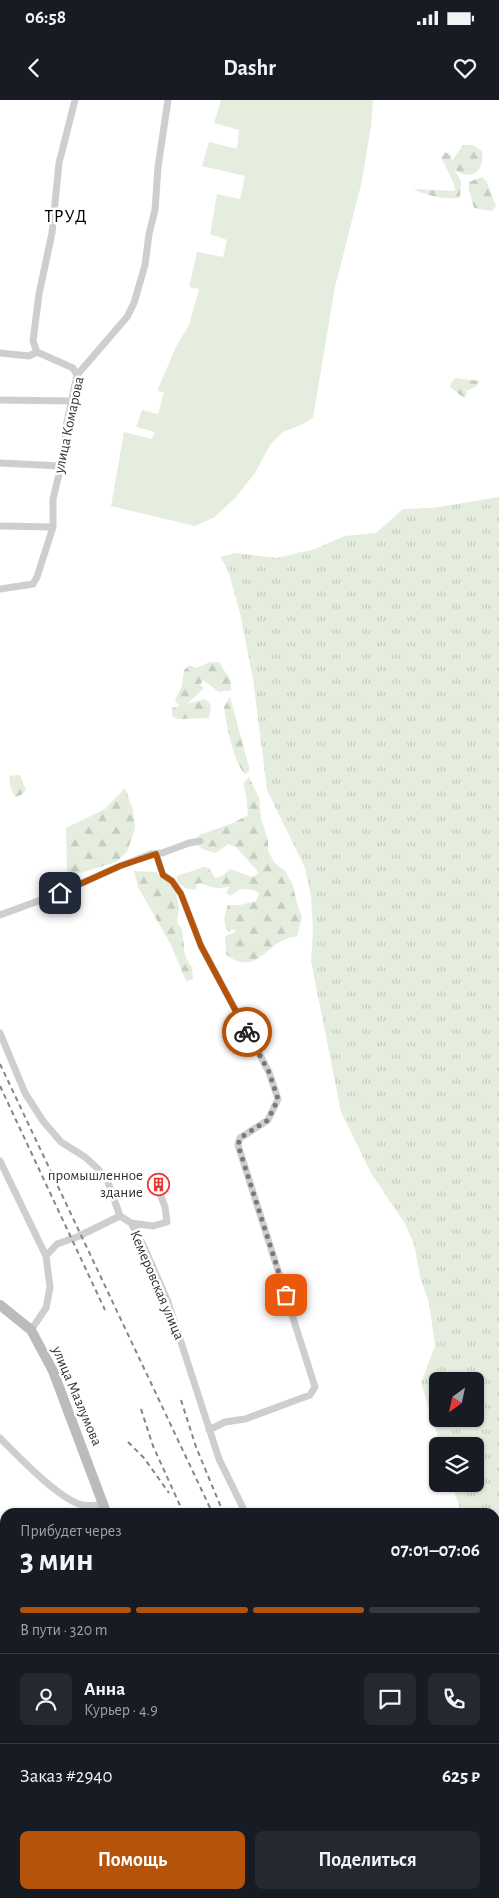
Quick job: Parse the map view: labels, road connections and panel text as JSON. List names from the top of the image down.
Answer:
{
  "streets": {
    "street": ["улица Комарова", "Кемеровская улица", "улица Мазлумова"]
  },
  "districts": ["ТРУД"],
  "places": {
    "building": ["промышленное здание"]
  },
  "north": "bottom left",
  "page": {
    "status": "06:58",
    "header": "Dashr",
    "heading": ["3 мин", "Прибудет через", "07:01–07:06"],
    "panel": [
      "Анна",
      "Курьер · 4.9",
      "Заказ #2940",
      "625 ₽"
    ],
    "bar": "В пути · 320 m",
    "buttons": ["Помощь", "Поделиться"]
  }
}
